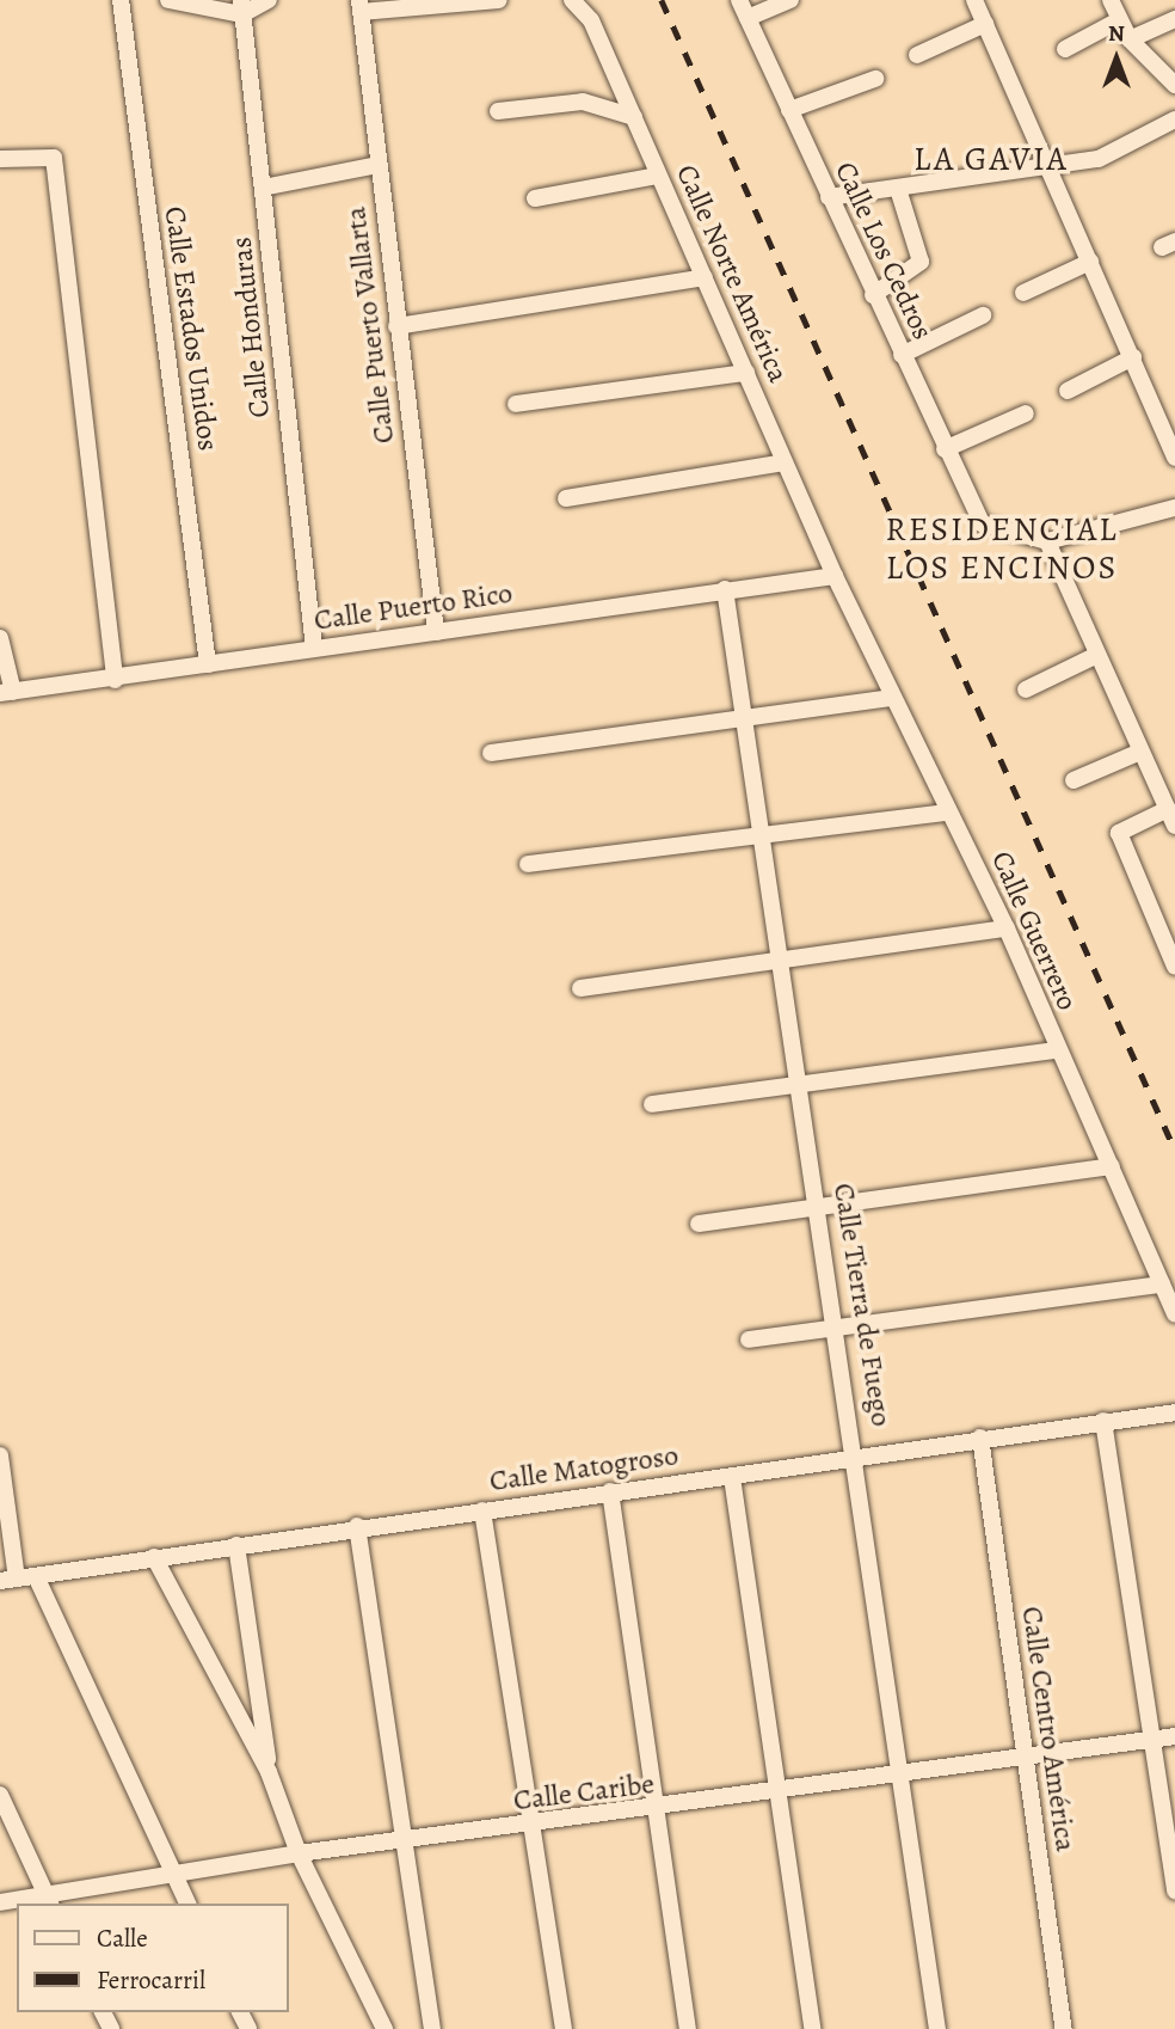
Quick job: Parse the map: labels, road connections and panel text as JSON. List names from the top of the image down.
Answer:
{
  "streets": {
    "street": [
      "Calle Los Cedros",
      "Calle Norte América",
      "Calle Puerto Vallarta",
      "Calle Honduras",
      "Calle Estados Unidos",
      "Calle Puerto Rico",
      "Calle Guerrero",
      "Calle Tierra de Fuego",
      "Calle Matogroso",
      "Calle Centro América",
      "Calle Caribe"
    ]
  },
  "crossings": [
    ["Calle Norte América", "Calle Puerto Rico"],
    ["Calle Norte América", "Calle Guerrero"],
    ["Calle Puerto Vallarta", "Calle Puerto Rico"],
    ["Calle Honduras", "Calle Puerto Rico"],
    ["Calle Estados Unidos", "Calle Puerto Rico"],
    ["Calle Puerto Rico", "Calle Guerrero"],
    ["Calle Puerto Rico", "Calle Tierra de Fuego"],
    ["Calle Tierra de Fuego", "Calle Matogroso"],
    ["Calle Tierra de Fuego", "Calle Caribe"],
    ["Calle Matogroso", "Calle Centro América"],
    ["Calle Centro América", "Calle Caribe"]
  ],
  "districts": ["LA GAVIA", "RESIDENCIAL LOS ENCINOS"],
  "legend": ["Calle", "Ferrocarril"],
  "north": "top"
}
